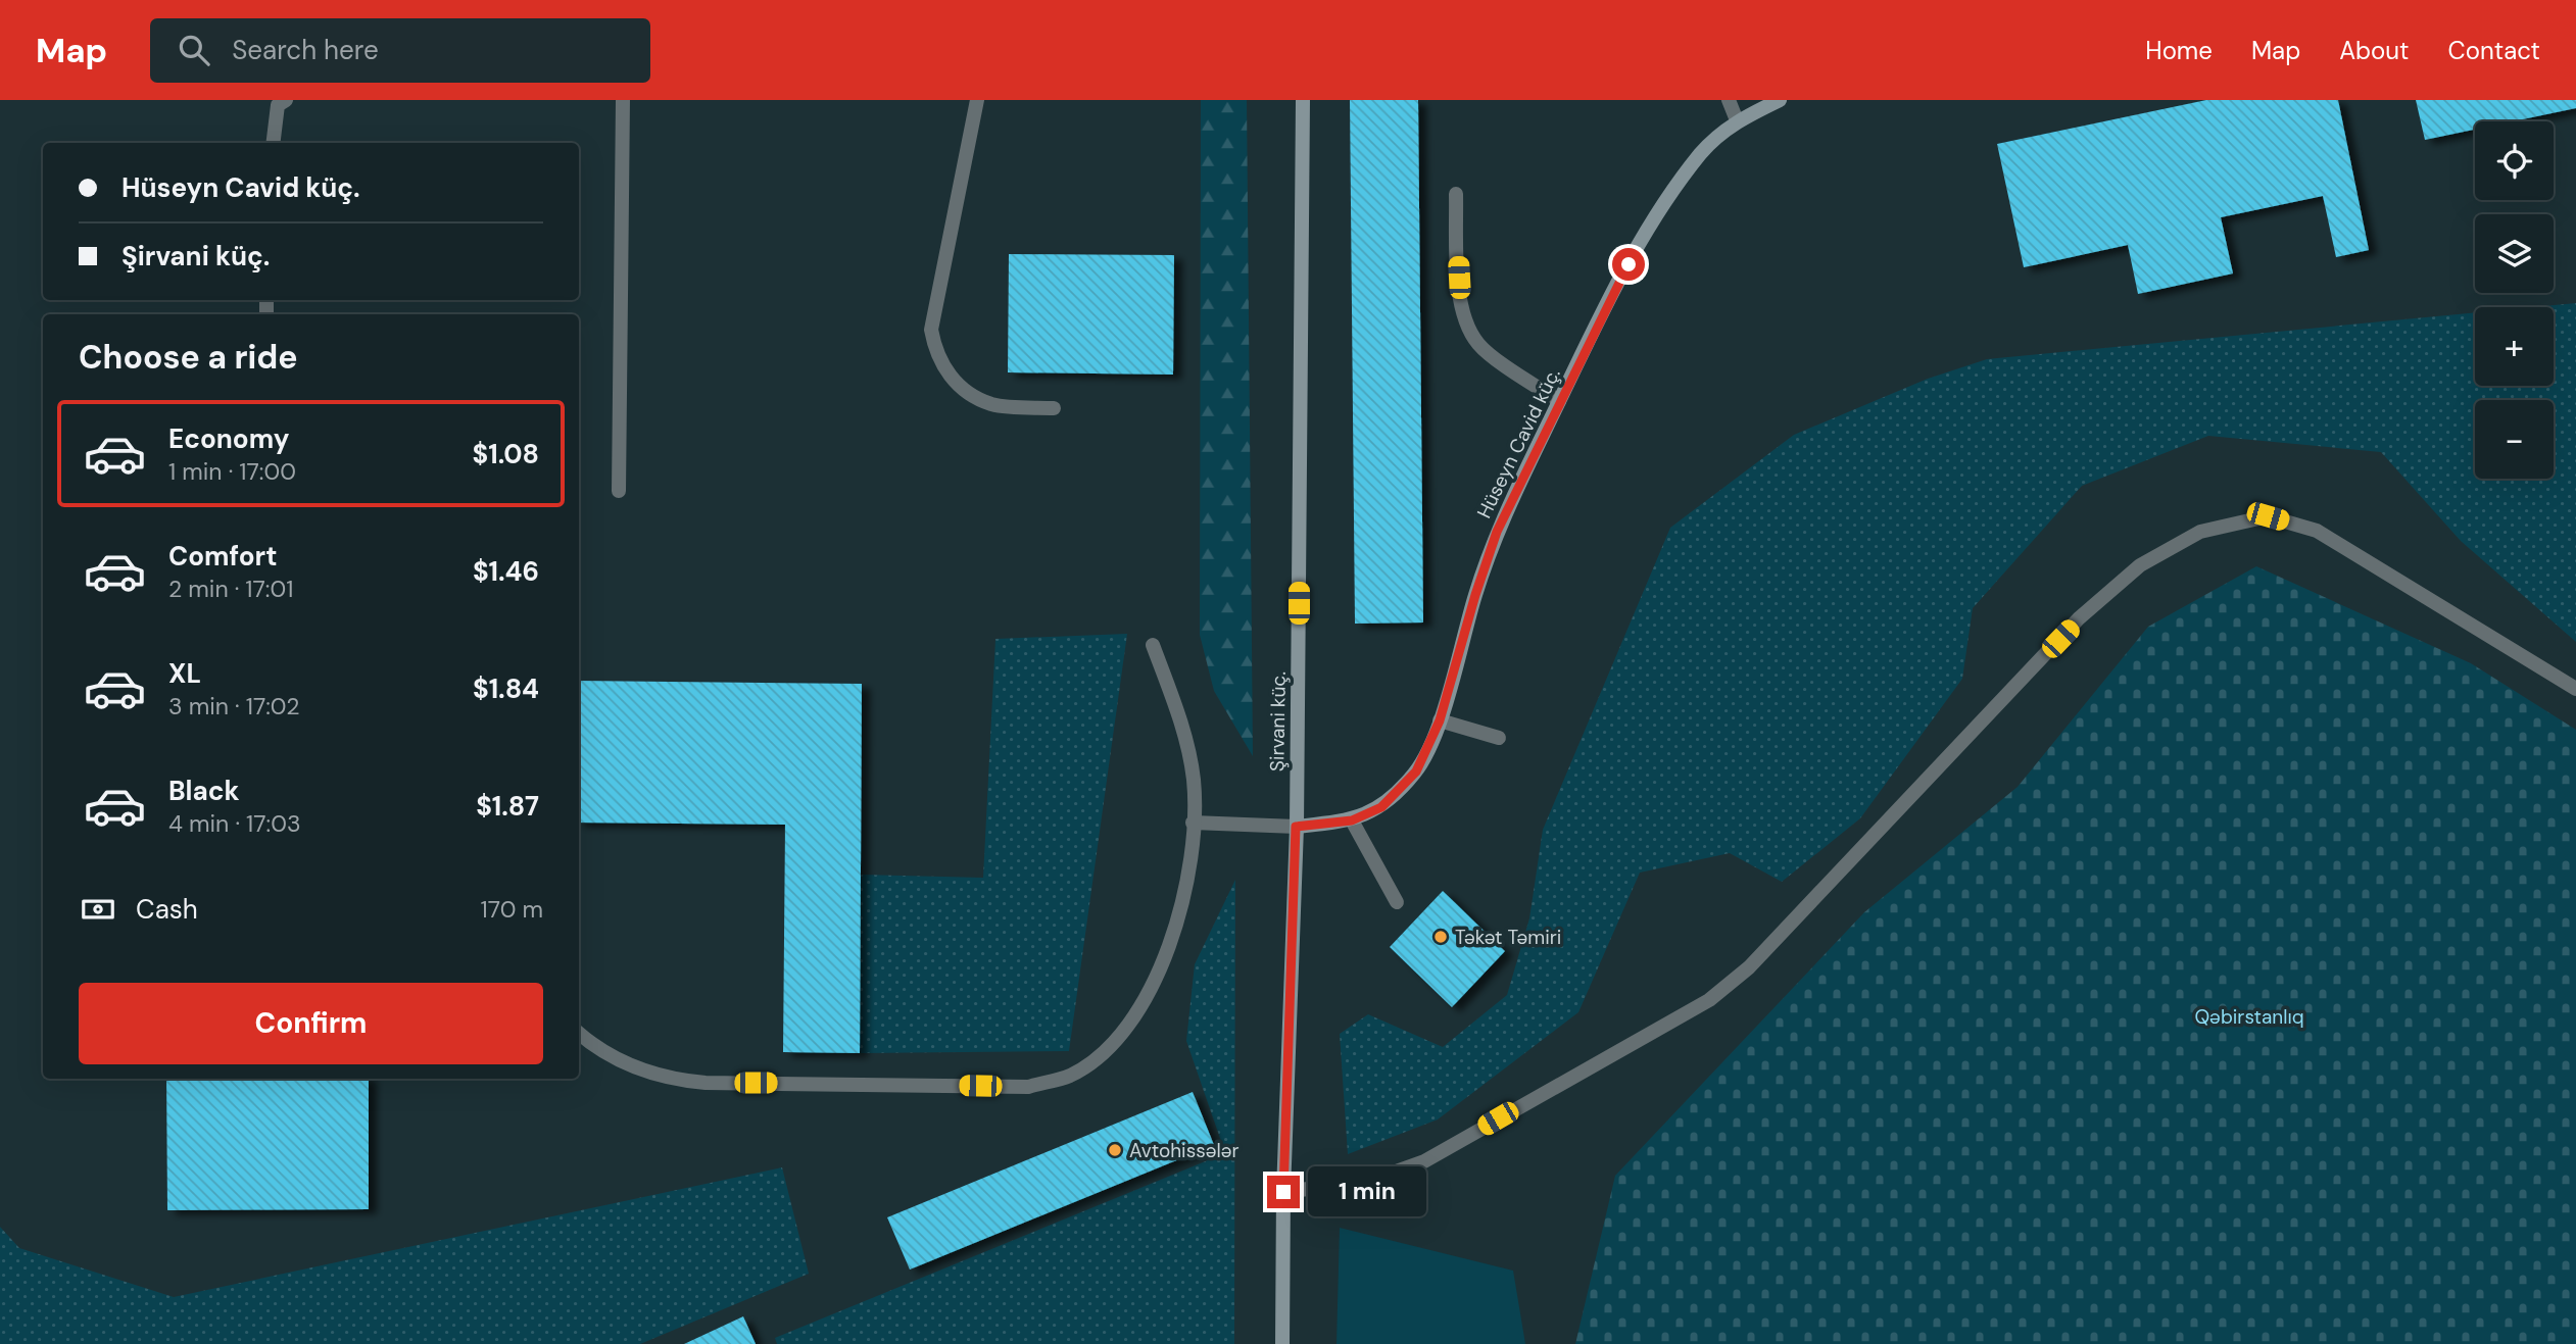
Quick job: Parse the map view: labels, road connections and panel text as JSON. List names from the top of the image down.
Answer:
{
  "streets": {
    "main road": ["Hüseyn Cavid küç.", "Şirvani küç."]
  },
  "crossings": [
    ["Hüseyn Cavid küç.", "Şirvani küç."]
  ],
  "parks": ["Qəbirstanlıq"],
  "places": ["Təkət Təmiri", "Avtohissələr"],
  "page": {
    "header": "Map",
    "search": "Search here",
    "nav": [
      "Home",
      "Map",
      "About",
      "Contact"
    ],
    "map_buttons": ["+", "−"],
    "banner": ["Hüseyn Cavid küç.", "Şirvani küç."],
    "heading": "Choose a ride",
    "list": [
      {
        "name": "Economy",
        "note": "1 min · 17:00",
        "value": "$1.08"
      },
      {
        "name": "Comfort",
        "note": "2 min · 17:01",
        "value": "$1.46"
      },
      {
        "name": "XL",
        "note": "3 min · 17:02",
        "value": "$1.84"
      },
      {
        "name": "Black",
        "note": "4 min · 17:03",
        "value": "$1.87"
      }
    ],
    "pay": ["Cash", "170 m"],
    "buttons": "Confirm",
    "bubble": "1 min"
  }
}
